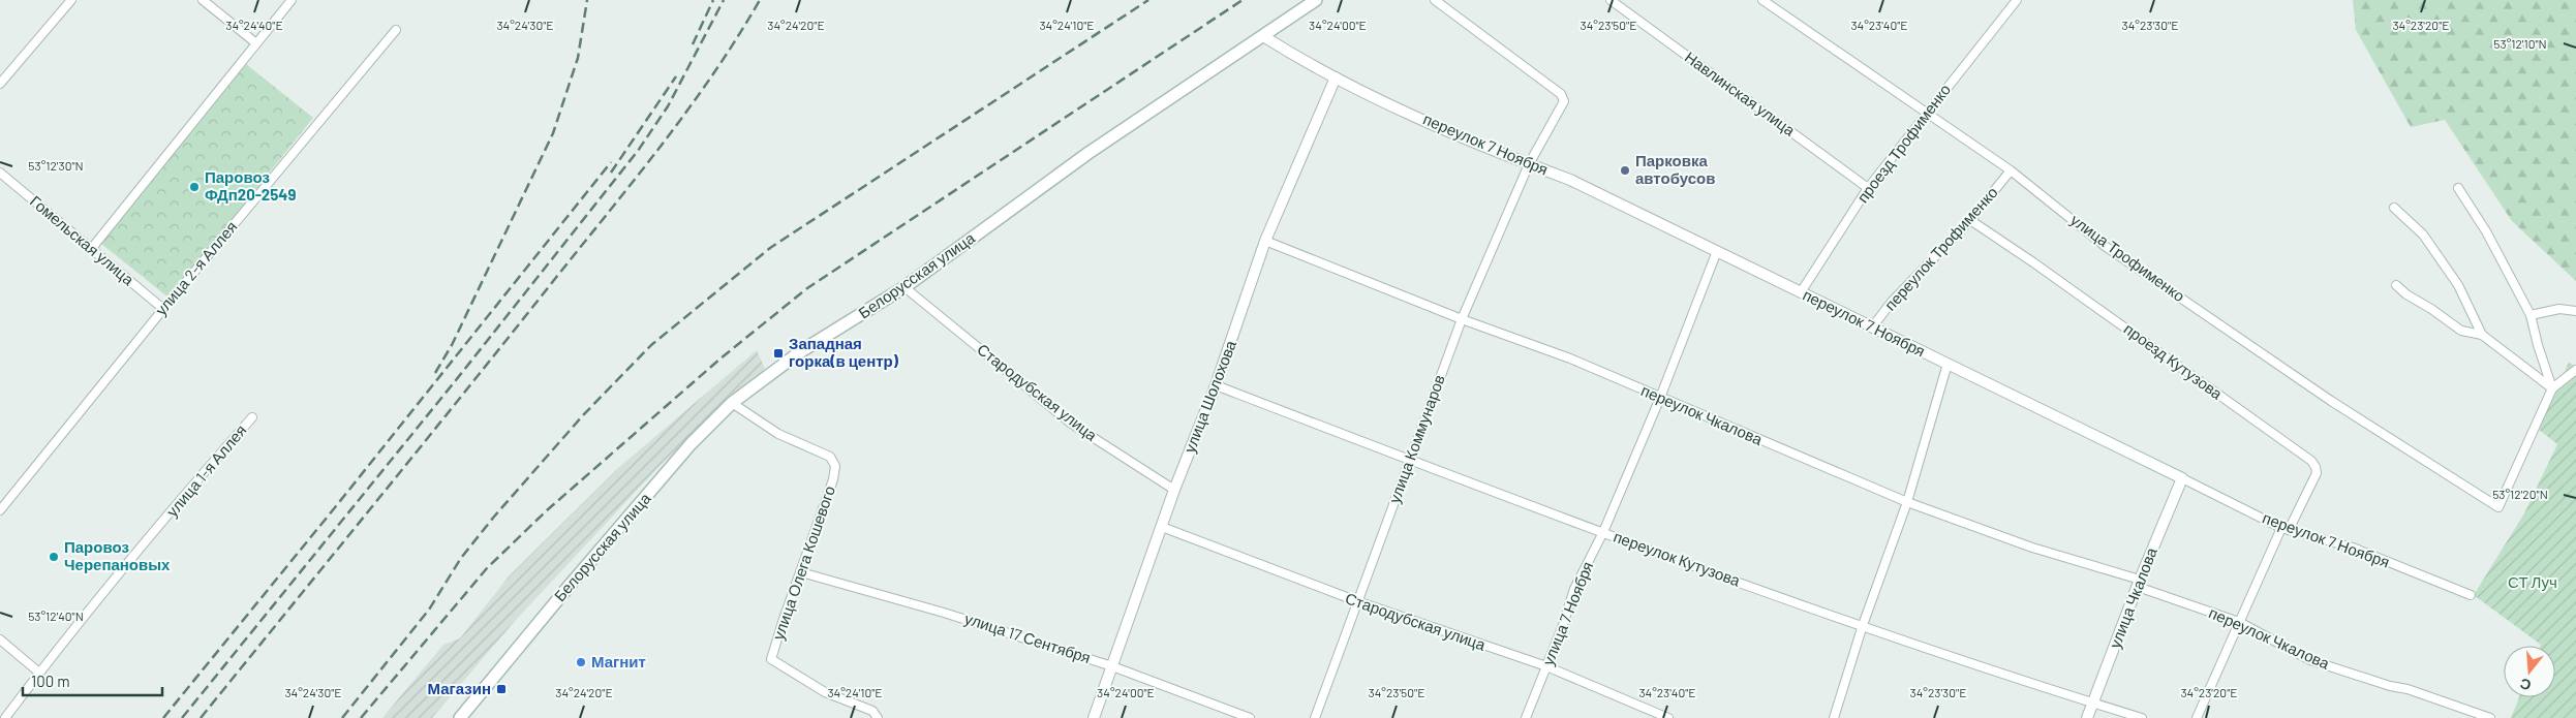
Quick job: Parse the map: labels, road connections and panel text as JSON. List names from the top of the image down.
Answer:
{
  "streets": {
    "main road": ["Белорусская улица"],
    "street": [
      "Навлинская улица",
      "проезд Трофименко",
      "переулок 7 Ноября",
      "Гомельская улица",
      "переулок Трофименко",
      "улица Трофименко",
      "улица 2-я Аллея",
      "проезд Кутузова",
      "Стародубская улица",
      "улица Шолохова",
      "переулок Чкалова",
      "улица Коммунаров",
      "улица 1-я Аллея",
      "переулок Кутузова",
      "улица Олега Кошевого",
      "улица Чкалова",
      "улица 7 Ноября",
      "улица 17 Сентября"
    ]
  },
  "crossings": [
    ["Навлинская улица", "проезд Трофименко"],
    ["проезд Трофименко", "переулок 7 Ноября"],
    ["проезд Трофименко", "улица Трофименко"],
    ["переулок 7 Ноября", "переулок Трофименко"],
    ["переулок 7 Ноября", "Белорусская улица"],
    ["переулок 7 Ноября", "проезд Кутузова"],
    ["переулок 7 Ноября", "улица Шолохова"],
    ["переулок 7 Ноября", "улица Коммунаров"],
    ["переулок 7 Ноября", "улица Чкалова"],
    ["переулок 7 Ноября", "улица 7 Ноября"],
    ["Гомельская улица", "улица 2-я Аллея"],
    ["переулок Трофименко", "улица Трофименко"],
    ["переулок Трофименко", "проезд Кутузова"],
    ["Белорусская улица", "Стародубская улица"],
    ["Белорусская улица", "улица Олега Кошевого"],
    ["проезд Кутузова", "переулок Чкалова"],
    ["Стародубская улица", "улица Шолохова"],
    ["Стародубская улица", "улица Коммунаров"],
    ["Стародубская улица", "улица 7 Ноября"],
    ["улица Шолохова", "переулок Чкалова"],
    ["улица Шолохова", "переулок Кутузова"],
    ["улица Шолохова", "улица 17 Сентября"],
    ["переулок Чкалова", "улица Коммунаров"],
    ["переулок Чкалова", "улица Чкалова"],
    ["переулок Чкалова", "улица 7 Ноября"],
    ["улица Коммунаров", "переулок Кутузова"],
    ["переулок Кутузова", "улица Чкалова"],
    ["переулок Кутузова", "улица 7 Ноября"],
    ["улица Олега Кошевого", "улица 17 Сентября"]
  ],
  "parks": ["СТ Луч"],
  "places": {
    "other": [
      "Парковка автобусов",
      "Паровоз ФДп20-2549",
      "Паровоз Черепановых",
      "Магнит"
    ],
    "transit": ["Западная горка(в центр)", "Магазин"]
  },
  "scale_bar": "100 m",
  "north": "bottom",
  "coordinates": [
    "34°24'40\"E",
    "34°24'30\"E",
    "34°24'20\"E",
    "34°24'10\"E",
    "34°24'00\"E",
    "34°23'50\"E",
    "34°23'40\"E",
    "34°23'30\"E",
    "34°23'20\"E",
    "53°12'10\"N",
    "53°12'30\"N",
    "53°12'20\"N",
    "53°12'40\"N"
  ]
}
